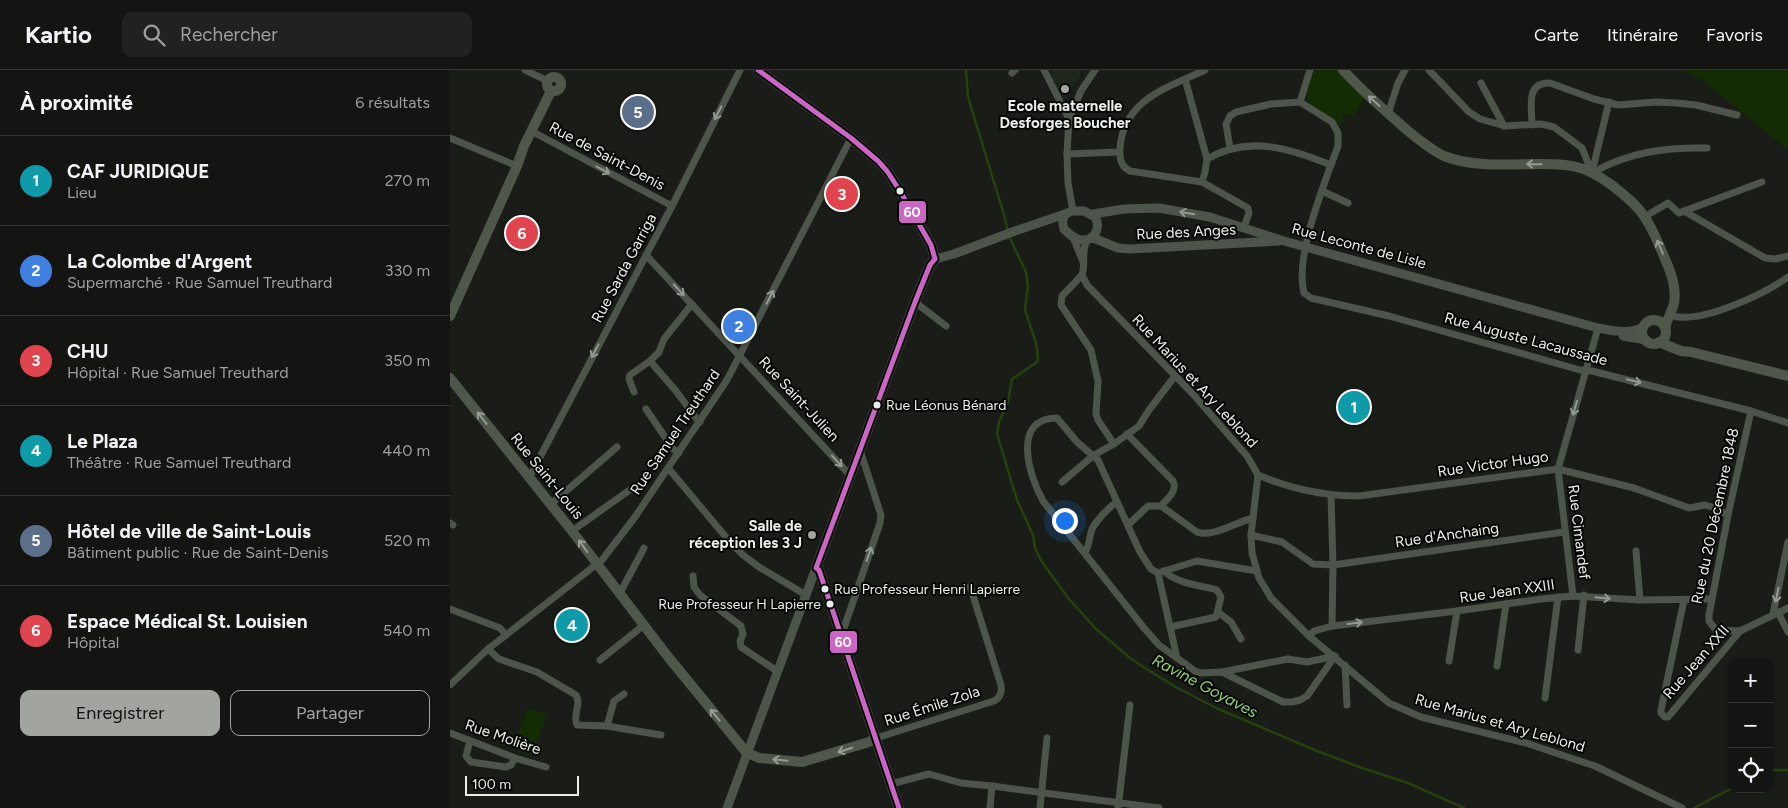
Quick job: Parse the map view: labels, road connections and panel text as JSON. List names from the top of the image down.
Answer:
{
  "streets": {
    "main road": ["Rue Saint-Louis"],
    "street": [
      "Rue de Saint-Denis",
      "Rue des Anges",
      "Rue Leconte de Lisle",
      "Rue Sarda Garriga",
      "Rue Auguste Lacaussade",
      "Rue Marius et Ary Leblond",
      "Rue Saint-Julien",
      "Rue Samuel Treuthard",
      "Rue Victor Hugo",
      "Rue du 20 Décembre 1848",
      "Rue Cimandef",
      "Rue d'Anchaing",
      "Rue Jean XXIII",
      "Rue Jean XXII",
      "Rue Émile Zola",
      "Rue Molière"
    ]
  },
  "crossings": [
    ["Rue de Saint-Denis", "Rue Sarda Garriga"],
    ["Rue des Anges", "Rue Leconte de Lisle"],
    ["Rue Leconte de Lisle", "Rue Auguste Lacaussade"],
    ["Rue Leconte de Lisle", "Rue Cimandef"],
    ["Rue Sarda Garriga", "Rue Saint-Julien"],
    ["Rue Sarda Garriga", "Rue Saint-Louis"],
    ["Rue Auguste Lacaussade", "Rue du 20 Décembre 1848"],
    ["Rue Auguste Lacaussade", "Rue Cimandef"],
    ["Rue Marius et Ary Leblond", "Rue Victor Hugo"],
    ["Rue Marius et Ary Leblond", "Rue d'Anchaing"],
    ["Rue Marius et Ary Leblond", "Rue Jean XXIII"],
    ["Rue Saint-Julien", "Rue Samuel Treuthard"],
    ["Rue Samuel Treuthard", "Rue Saint-Louis"],
    ["Rue Victor Hugo", "Rue du 20 Décembre 1848"],
    ["Rue Victor Hugo", "Rue Cimandef"],
    ["Rue du 20 Décembre 1848", "Rue Jean XXIII"],
    ["Rue du 20 Décembre 1848", "Rue Jean XXII"],
    ["Rue Cimandef", "Rue d'Anchaing"],
    ["Rue Cimandef", "Rue Jean XXIII"],
    ["Rue Jean XXIII", "Rue Jean XXII"]
  ],
  "one_way": [
    "Rue de Saint-Denis",
    "Rue Saint-Julien",
    "Rue Samuel Treuthard",
    "Rue Saint-Louis",
    "Rue Cimandef",
    "Rue Jean XXIII"
  ],
  "water": ["Ravine Goyaves"],
  "places": [
    "Ecole maternelle Desforges Boucher",
    "Rue Léonus Bénard",
    "Salle de réception les 3 J",
    "Rue Professeur Henri Lapierre",
    "Rue Professeur H Lapierre"
  ],
  "lines": ["transit line 60"],
  "scale_bar": "100 m",
  "page": {
    "header": "Kartio",
    "search": "Rechercher",
    "nav": ["Carte", "Itinéraire", "Favoris"],
    "heading": ["À proximité", "6 résultats"],
    "pins": [
      "5",
      "3",
      "6",
      "2",
      "1",
      "4"
    ],
    "list": [
      {
        "mark": "1",
        "name": "CAF JURIDIQUE",
        "note": "Lieu",
        "value": "270 m"
      },
      {
        "mark": "2",
        "name": "La Colombe d'Argent",
        "note": "Supermarché · Rue Samuel Treuthard",
        "value": "330 m"
      },
      {
        "mark": "3",
        "name": "CHU",
        "note": "Hôpital · Rue Samuel Treuthard",
        "value": "350 m"
      },
      {
        "mark": "4",
        "name": "Le Plaza",
        "note": "Théâtre · Rue Samuel Treuthard",
        "value": "440 m"
      },
      {
        "mark": "5",
        "name": "Hôtel de ville de Saint-Louis",
        "note": "Bâtiment public · Rue de Saint-Denis",
        "value": "520 m"
      },
      {
        "mark": "6",
        "name": "Espace Médical St. Louisien",
        "note": "Hôpital",
        "value": "540 m"
      }
    ],
    "map_buttons": ["+", "−"],
    "buttons": ["Enregistrer", "Partager"],
    "scale": "100 m"
  }
}
